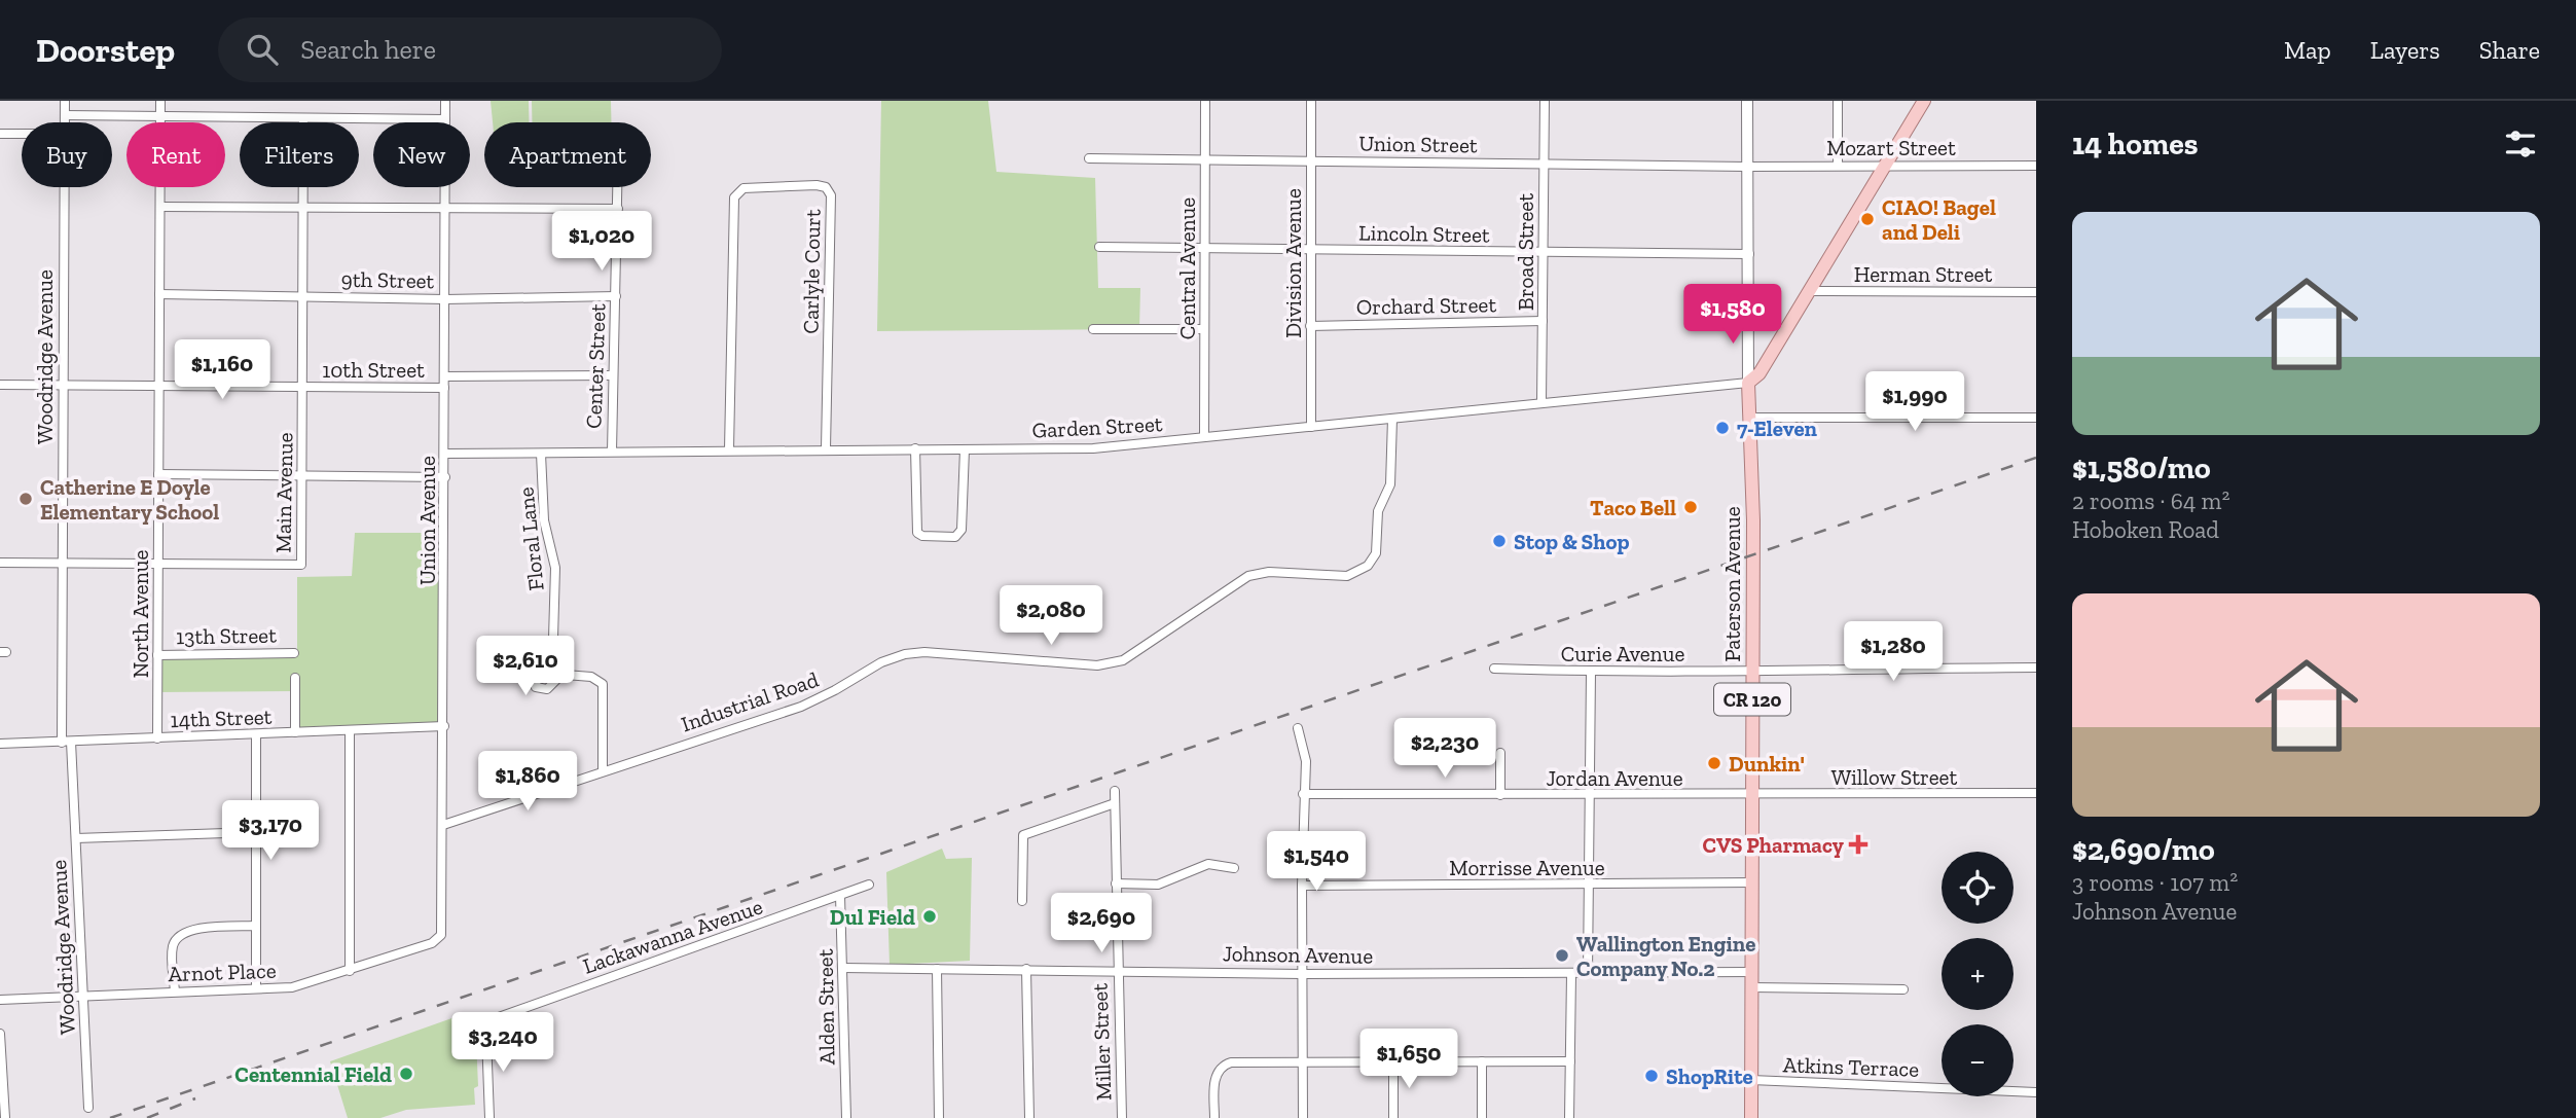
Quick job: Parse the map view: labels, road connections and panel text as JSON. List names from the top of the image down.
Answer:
{
  "streets": {
    "main road": ["Paterson Avenue", "CR 120"],
    "street": [
      "Union Street",
      "Mozart Street",
      "Lincoln Street",
      "Broad Street",
      "Division Avenue",
      "Central Avenue",
      "Carlyle Court",
      "Herman Street",
      "9th Street",
      "Orchard Street",
      "Woodridge Avenue",
      "Center Street",
      "10th Street",
      "Garden Street",
      "Main Avenue",
      "Union Avenue",
      "Floral Lane",
      "North Avenue",
      "13th Street",
      "Curie Avenue",
      "Industrial Road",
      "14th Street",
      "Willow Street",
      "Jordan Avenue",
      "Morrisse Avenue",
      "Lackawanna Avenue",
      "Johnson Avenue",
      "Arnot Place",
      "Alden Street",
      "Miller Street",
      "Atkins Terrace"
    ]
  },
  "crossings": [
    ["Union Street", "Mozart Street"],
    ["Union Street", "Broad Street"],
    ["Union Street", "Division Avenue"],
    ["Union Street", "Central Avenue"],
    ["Lincoln Street", "Broad Street"],
    ["Lincoln Street", "Division Avenue"],
    ["Lincoln Street", "Central Avenue"],
    ["Broad Street", "Orchard Street"],
    ["Broad Street", "Garden Street"],
    ["Division Avenue", "Orchard Street"],
    ["Division Avenue", "Garden Street"],
    ["Central Avenue", "Garden Street"],
    ["Carlyle Court", "Garden Street"],
    ["9th Street", "Center Street"],
    ["9th Street", "Main Avenue"],
    ["9th Street", "Union Avenue"],
    ["9th Street", "North Avenue"],
    ["Woodridge Avenue", "10th Street"],
    ["Woodridge Avenue", "14th Street"],
    ["Woodridge Avenue", "Arnot Place"],
    ["Center Street", "10th Street"],
    ["Center Street", "Garden Street"],
    ["10th Street", "Main Avenue"],
    ["10th Street", "Union Avenue"],
    ["10th Street", "North Avenue"],
    ["Garden Street", "Union Avenue"],
    ["Garden Street", "Floral Lane"],
    ["Garden Street", "Paterson Avenue"],
    ["Garden Street", "Industrial Road"],
    ["Main Avenue", "North Avenue"],
    ["Union Avenue", "Industrial Road"],
    ["Union Avenue", "14th Street"],
    ["Union Avenue", "Arnot Place"],
    ["Floral Lane", "Industrial Road"],
    ["Paterson Avenue", "Curie Avenue"],
    ["Paterson Avenue", "Willow Street"],
    ["Paterson Avenue", "Jordan Avenue"],
    ["Paterson Avenue", "Morrisse Avenue"],
    ["Paterson Avenue", "Johnson Avenue"],
    ["Paterson Avenue", "Atkins Terrace"],
    ["North Avenue", "13th Street"],
    ["North Avenue", "14th Street"],
    ["Willow Street", "Jordan Avenue"],
    ["Lackawanna Avenue", "Alden Street"],
    ["Johnson Avenue", "Alden Street"],
    ["Johnson Avenue", "Miller Street"]
  ],
  "places": {
    "other": [
      "CIAO! Bagel and Deli",
      "7-Eleven",
      "Catherine E Doyle Elementary School",
      "Taco Bell",
      "Stop & Shop",
      "Dunkin'",
      "Dul Field",
      "Wallington Engine Company No.2",
      "Centennial Field",
      "ShopRite"
    ],
    "health": ["CVS Pharmacy"]
  },
  "page": {
    "header": "Doorstep",
    "search": "Search here",
    "nav": ["Map", "Layers", "Share"],
    "heading": "14 homes",
    "chip": [
      "Buy",
      "Rent",
      "Filters",
      "New",
      "Apartment"
    ],
    "list": [
      {
        "name": "$1,580/mo",
        "note": "2 rooms · 64 m² · Hoboken Road"
      },
      {
        "name": "$2,690/mo",
        "note": "3 rooms · 107 m² · Johnson Avenue"
      }
    ],
    "price": [
      "$1,020",
      "$1,580",
      "$1,160",
      "$1,990",
      "$2,080",
      "$1,280",
      "$2,610",
      "$2,230",
      "$1,860",
      "$3,170",
      "$1,540",
      "$2,690",
      "$3,240",
      "$1,650"
    ],
    "map_buttons": ["+", "−"]
  }
}
